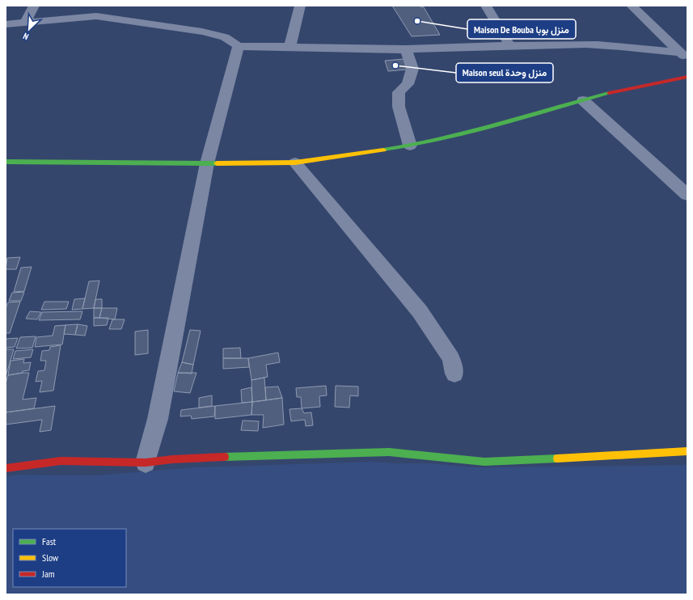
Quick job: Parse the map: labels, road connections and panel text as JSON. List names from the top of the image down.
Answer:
{
  "places": ["Maison De Bouba منزل بوبا", "Maison seul منزل وحدة"],
  "legend": ["Fast", "Slow", "Jam"],
  "north": "bottom left"
}
